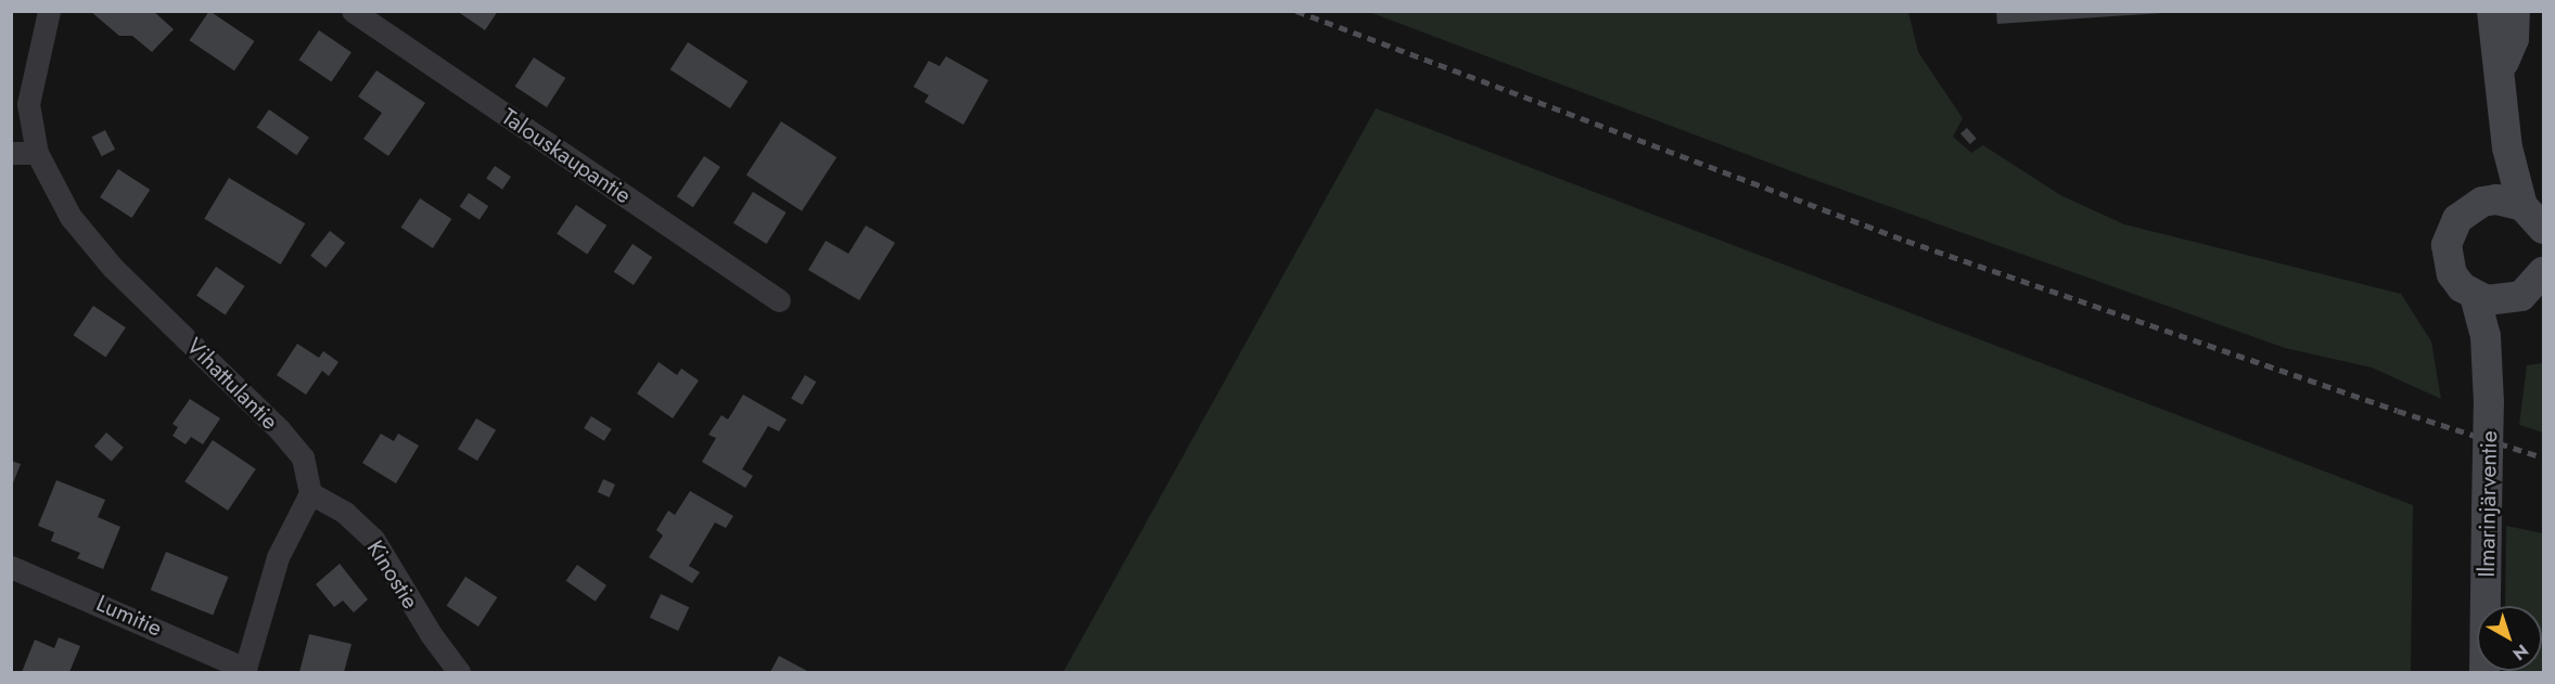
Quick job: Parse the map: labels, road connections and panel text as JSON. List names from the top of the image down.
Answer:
{
  "streets": {
    "main road": ["Ilmarinjärventie"],
    "street": [
      "Talouskaupantie",
      "Vihattulantie",
      "Kinostie",
      "Lumitie"
    ]
  },
  "crossings": [
    ["Vihattulantie", "Kinostie"]
  ],
  "north": "bottom right"
}
